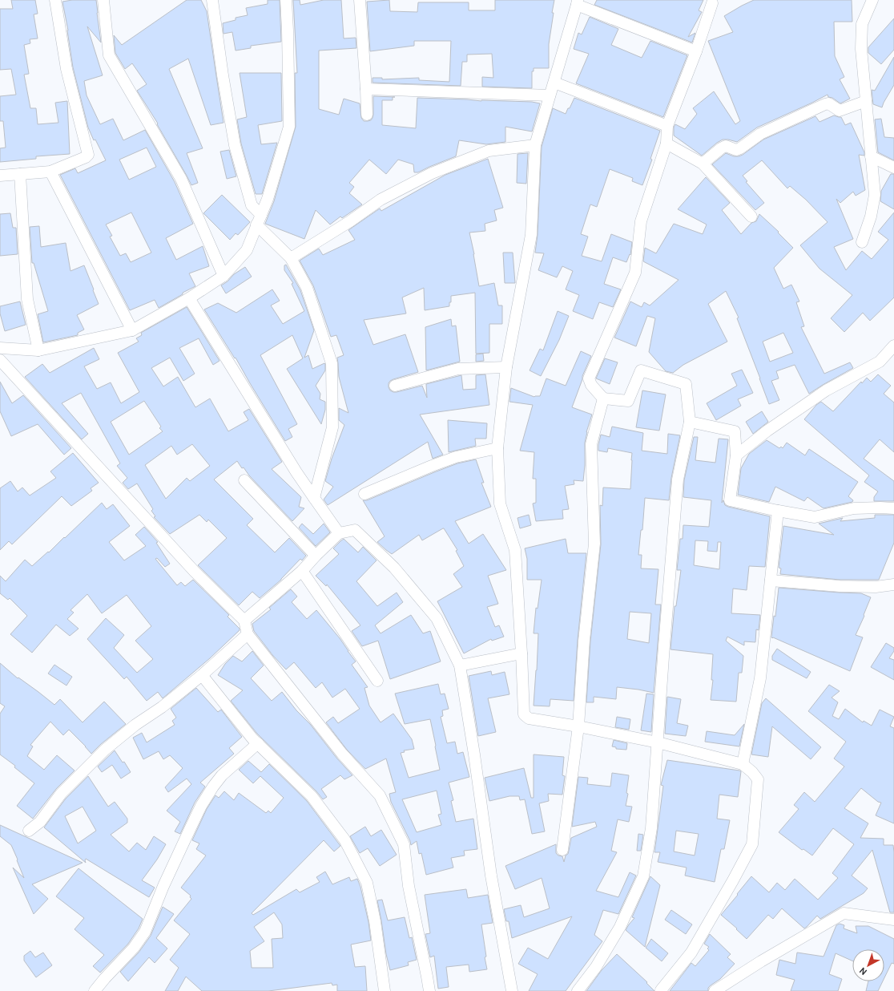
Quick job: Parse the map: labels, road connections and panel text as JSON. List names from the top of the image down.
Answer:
{
  "north": "bottom left"
}
